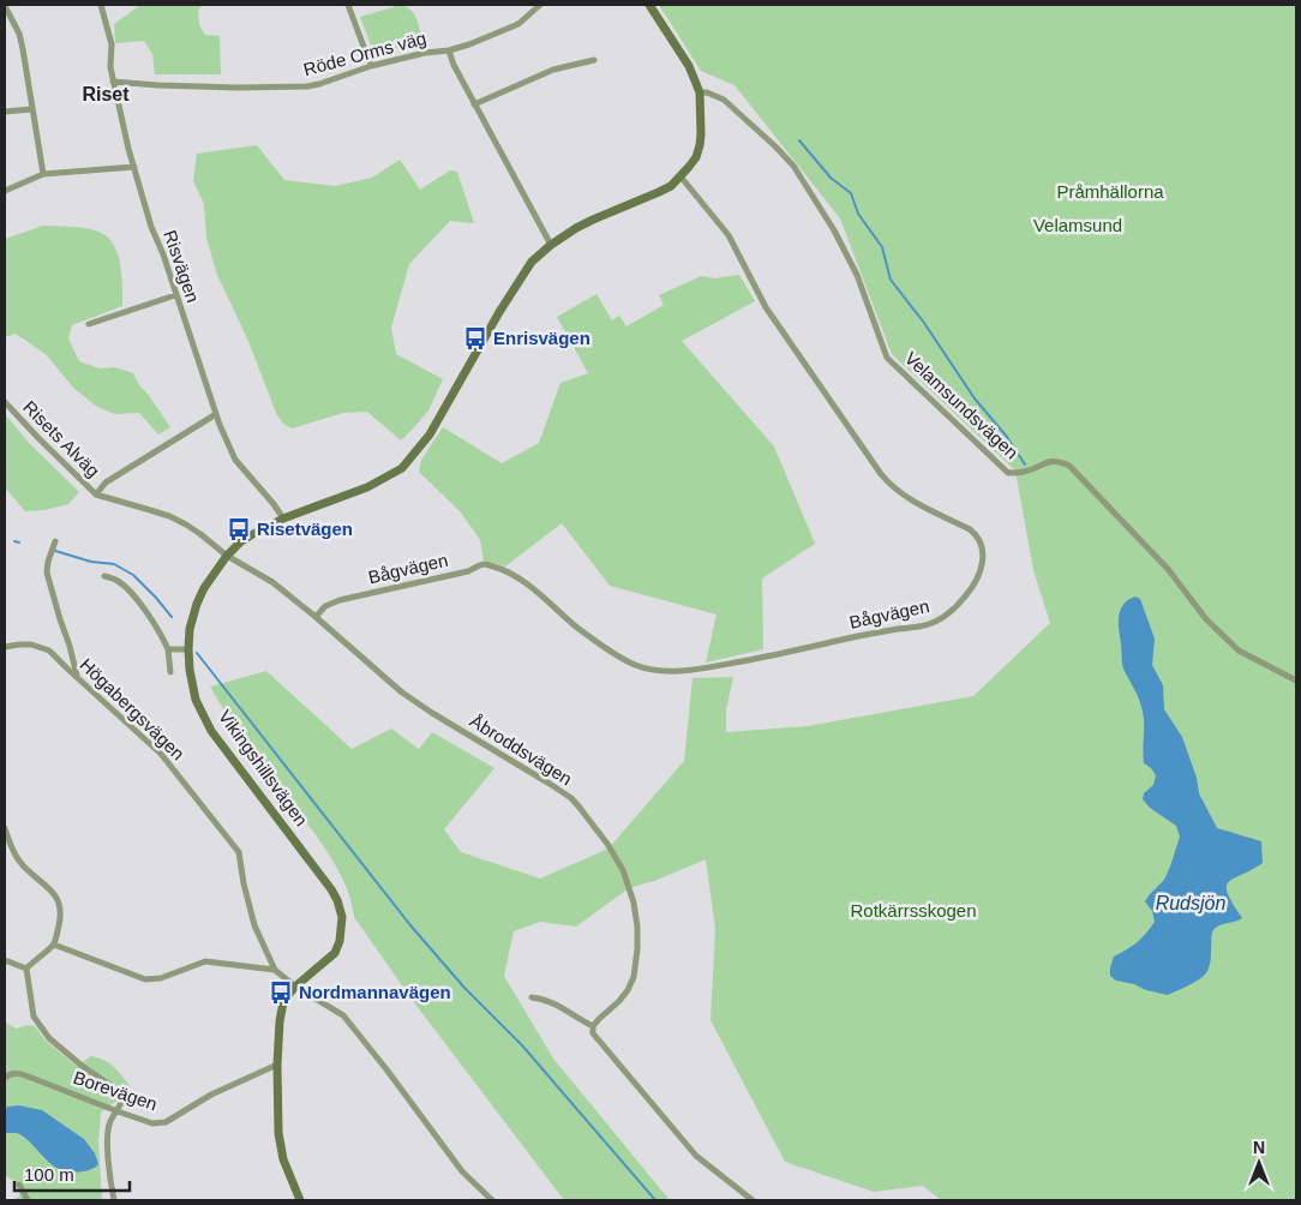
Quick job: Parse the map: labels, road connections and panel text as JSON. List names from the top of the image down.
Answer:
{
  "streets": {
    "street": [
      "Röde Orms väg",
      "Risvägen",
      "Velamsundsvägen",
      "Risets Alväg",
      "Bågvägen",
      "Högabergsvägen",
      "Åbroddsvägen",
      "Vikingshillsvägen",
      "Borevägen"
    ]
  },
  "crossings": [
    ["Röde Orms väg", "Risvägen"],
    ["Risvägen", "Vikingshillsvägen"],
    ["Velamsundsvägen", "Vikingshillsvägen"],
    ["Risets Alväg", "Åbroddsvägen"],
    ["Risets Alväg", "Vikingshillsvägen"],
    ["Bågvägen", "Åbroddsvägen"],
    ["Bågvägen", "Vikingshillsvägen"],
    ["Högabergsvägen", "Vikingshillsvägen"],
    ["Åbroddsvägen", "Vikingshillsvägen"],
    ["Vikingshillsvägen", "Borevägen"]
  ],
  "districts": ["Riset"],
  "water": ["Rudsjön"],
  "parks": ["Pråmhällorna", "Velamsund", "Rotkärrsskogen"],
  "places": {
    "bus stop": ["Enrisvägen", "Risetvägen", "Nordmannavägen"]
  },
  "scale_bar": "100 m",
  "north": "top"
}
